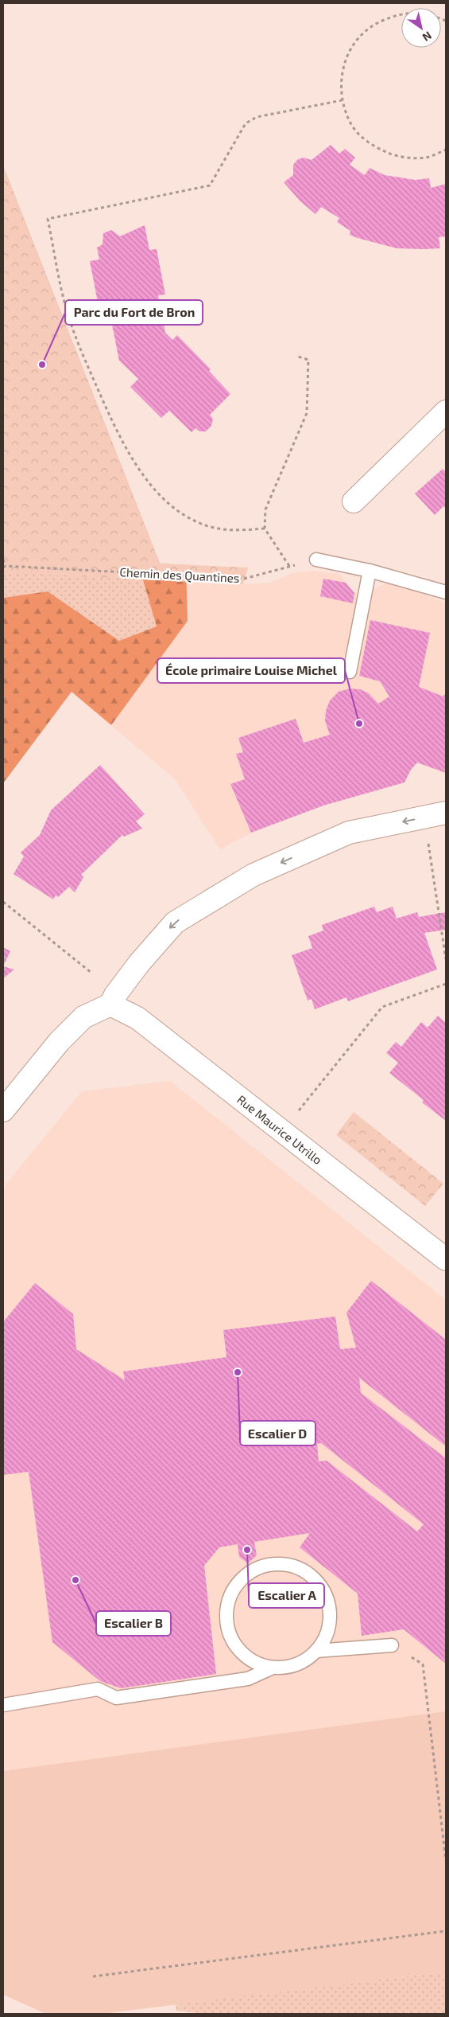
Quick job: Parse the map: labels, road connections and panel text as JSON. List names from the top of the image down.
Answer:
{
  "streets": {
    "street": ["Rue Maurice Utrillo"],
    "path": ["Chemin des Quantines"]
  },
  "places": [
    "Parc du Fort de Bron",
    "École primaire Louise Michel",
    "Escalier D",
    "Escalier A",
    "Escalier B"
  ],
  "north": "bottom right"
}
